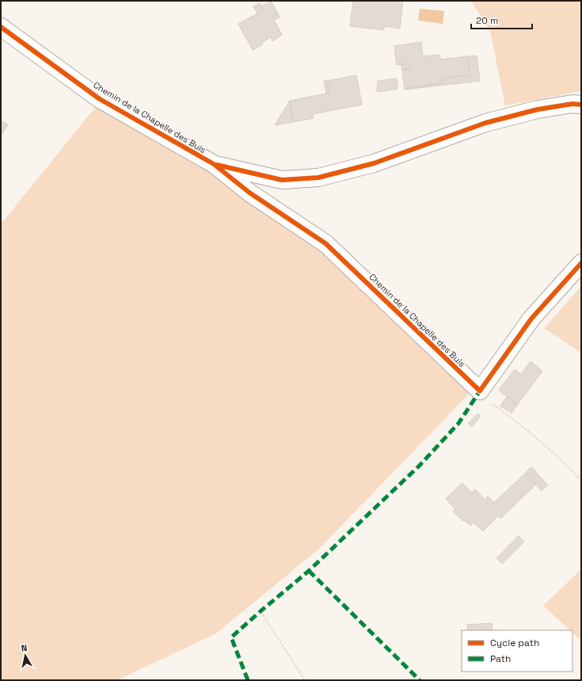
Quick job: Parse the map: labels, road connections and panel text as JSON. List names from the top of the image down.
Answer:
{
  "streets": {
    "street": ["Chemin de la Chapelle des Buis"]
  },
  "legend": ["Cycle path", "Path"],
  "scale_bar": "20 m",
  "north": "top"
}
